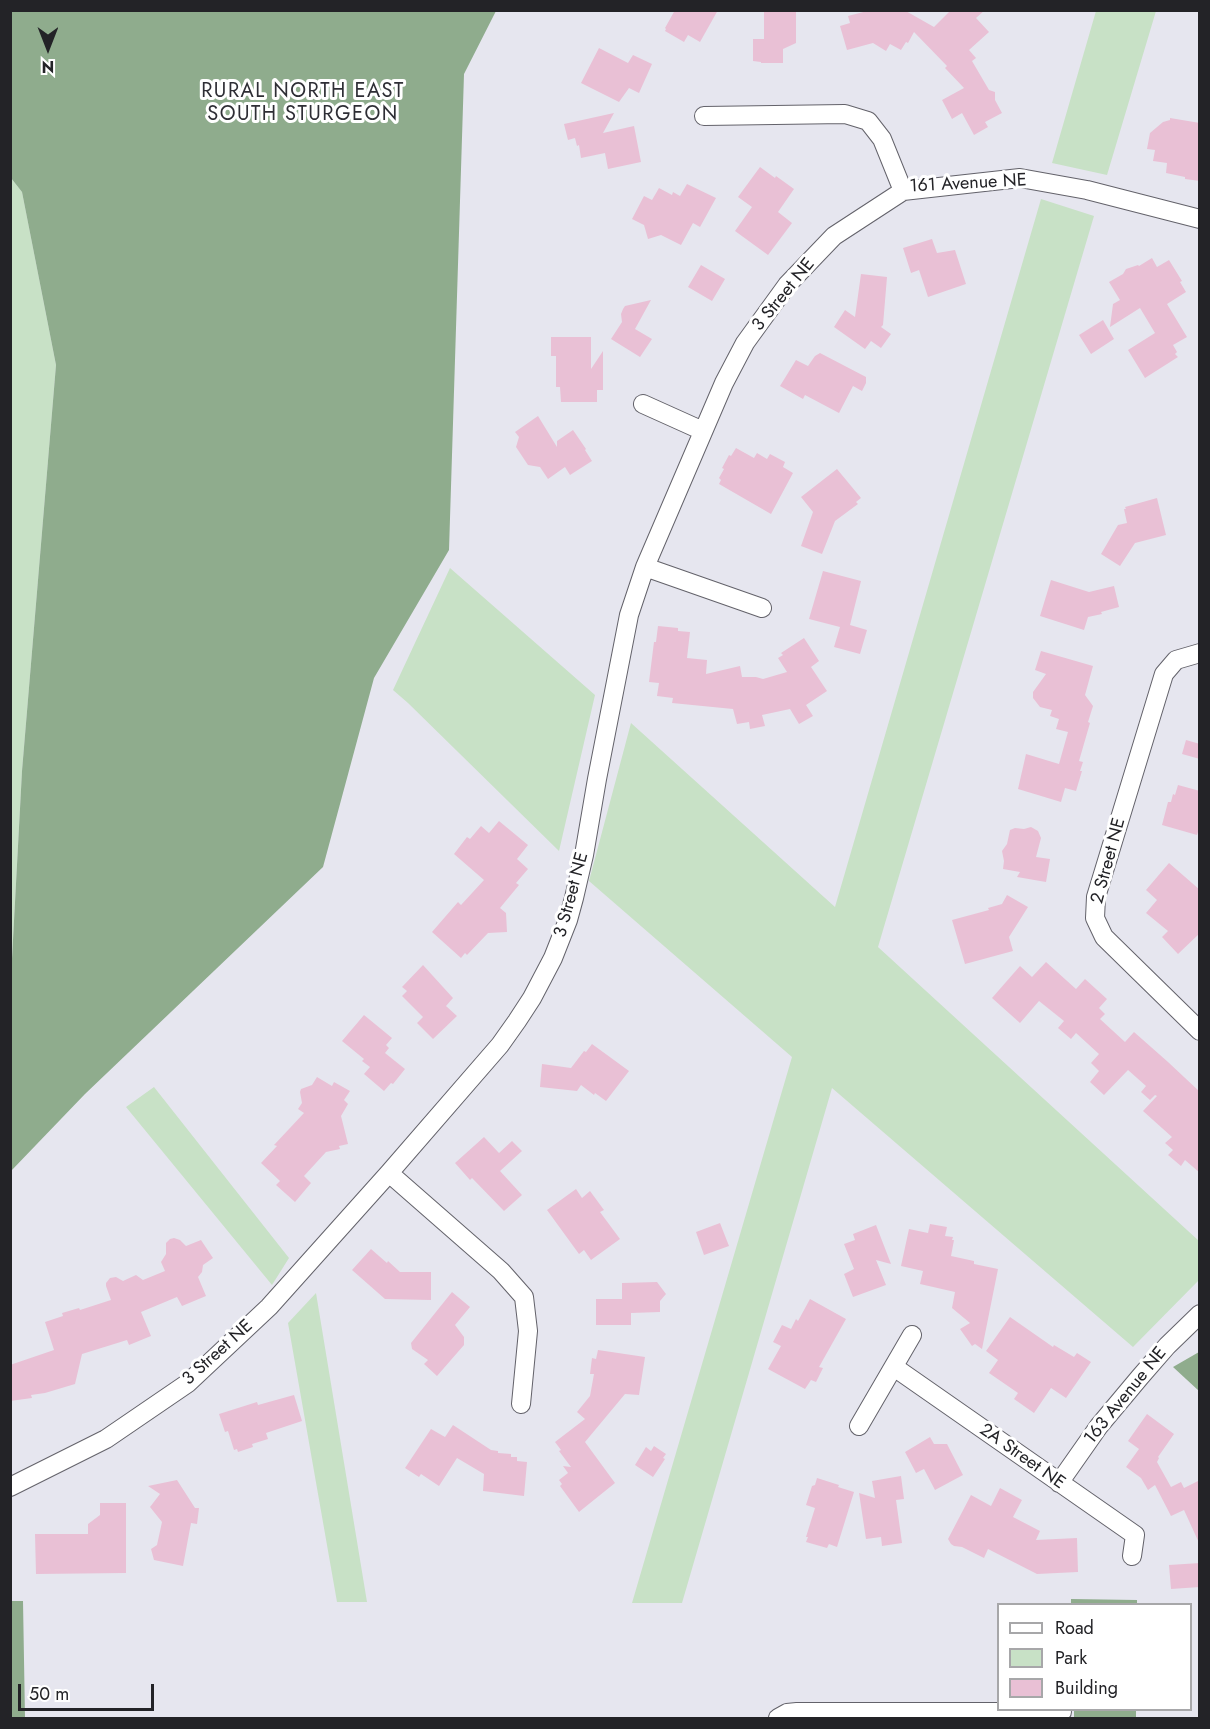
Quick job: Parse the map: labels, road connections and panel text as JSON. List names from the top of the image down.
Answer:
{
  "streets": {
    "street": [
      "161 Avenue NE",
      "3 Street NE",
      "2 Street NE",
      "163 Avenue NE",
      "2A Street NE"
    ]
  },
  "crossings": [
    ["161 Avenue NE", "3 Street NE"],
    ["163 Avenue NE", "2A Street NE"]
  ],
  "districts": ["RURAL NORTH EAST SOUTH STURGEON"],
  "legend": ["Road", "Park", "Building"],
  "scale_bar": "50 m",
  "north": "bottom"
}
